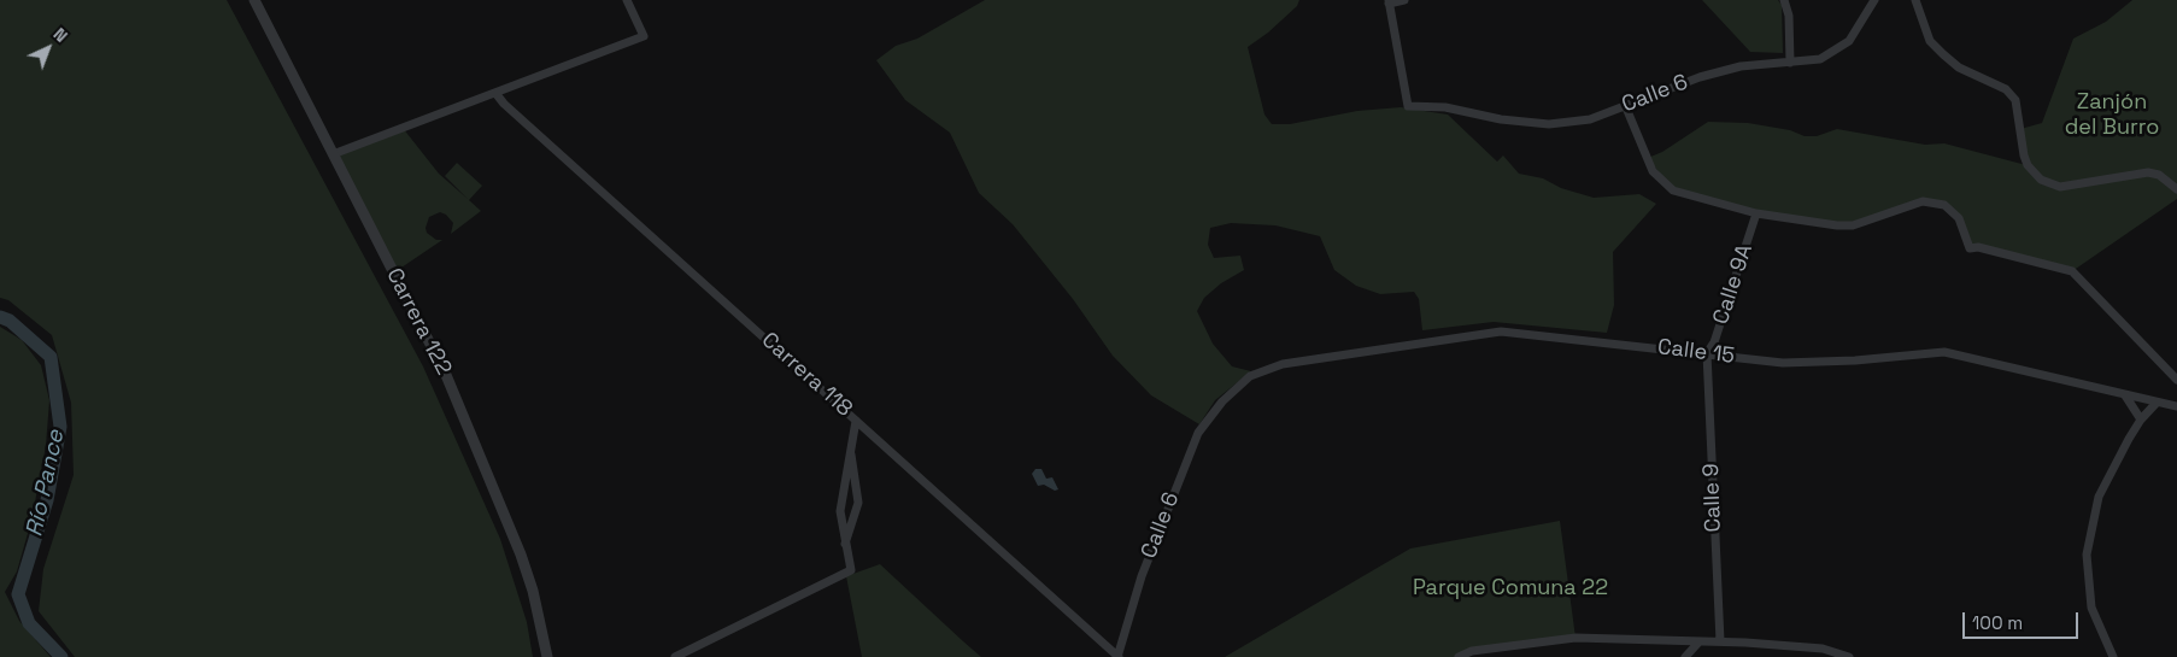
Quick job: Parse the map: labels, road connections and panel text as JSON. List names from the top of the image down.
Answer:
{
  "streets": {
    "street": [
      "Calle 6",
      "Calle 9A",
      "Carrera 122",
      "Calle 15",
      "Carrera 118",
      "Calle 9"
    ]
  },
  "crossings": [
    ["Calle 6", "Calle 15"],
    ["Calle 6", "Carrera 118"],
    ["Calle 9A", "Calle 15"],
    ["Calle 9A", "Calle 9"],
    ["Calle 15", "Calle 9"]
  ],
  "water": ["Río Pance"],
  "parks": ["Zanjón del Burro", "Parque Comuna 22"],
  "scale_bar": "100 m",
  "north": "top right"
}
